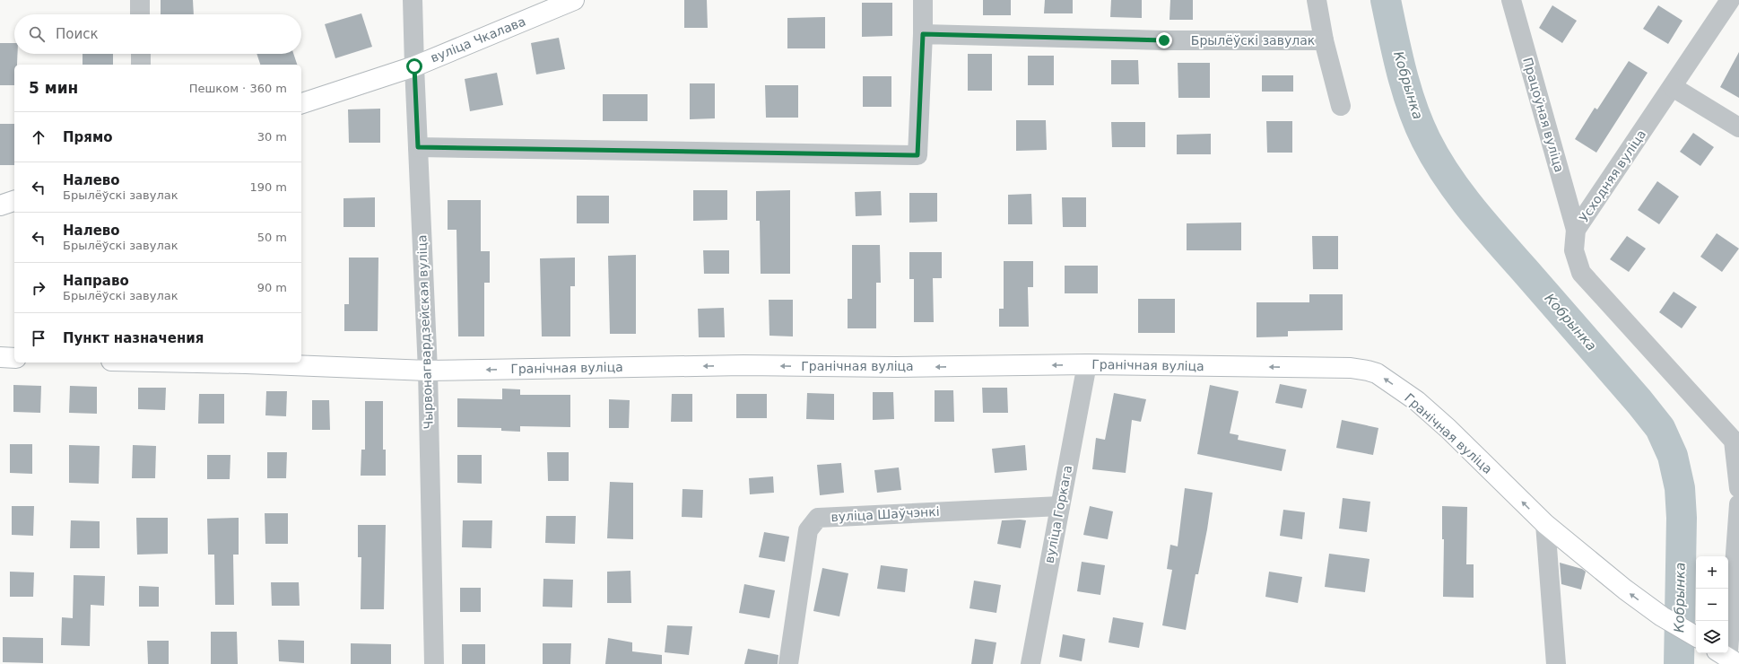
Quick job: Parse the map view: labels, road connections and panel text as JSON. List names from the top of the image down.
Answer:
{
  "streets": {
    "main road": ["вуліца Чкалава", "Гранічная вуліца"],
    "street": [
      "Брылёўскі завулак",
      "Працоўная вуліца",
      "Усходняя вуліца",
      "Чырвонагвардзейская вуліца",
      "вуліца Шаўчэнкі",
      "вуліца Горкага"
    ]
  },
  "crossings": [
    ["вуліца Чкалава", "Чырвонагвардзейская вуліца"],
    ["Працоўная вуліца", "Усходняя вуліца"],
    ["Чырвонагвардзейская вуліца", "Гранічная вуліца"],
    ["Гранічная вуліца", "вуліца Горкага"],
    ["вуліца Шаўчэнкі", "вуліца Горкага"]
  ],
  "one_way": ["Гранічная вуліца"],
  "water": ["Кобрынка"],
  "page": {
    "search": "Поиск",
    "heading": ["5 мин", "Пешком · 360 m"],
    "list": [
      ["Прямо", "30 m"],
      ["Налево", "Брылёўскі завулак", "190 m"],
      ["Налево", "Брылёўскі завулак", "50 m"],
      ["Направо", "Брылёўскі завулак", "90 m"],
      "Пункт назначения"
    ],
    "map_buttons": ["+", "−"]
  }
}
